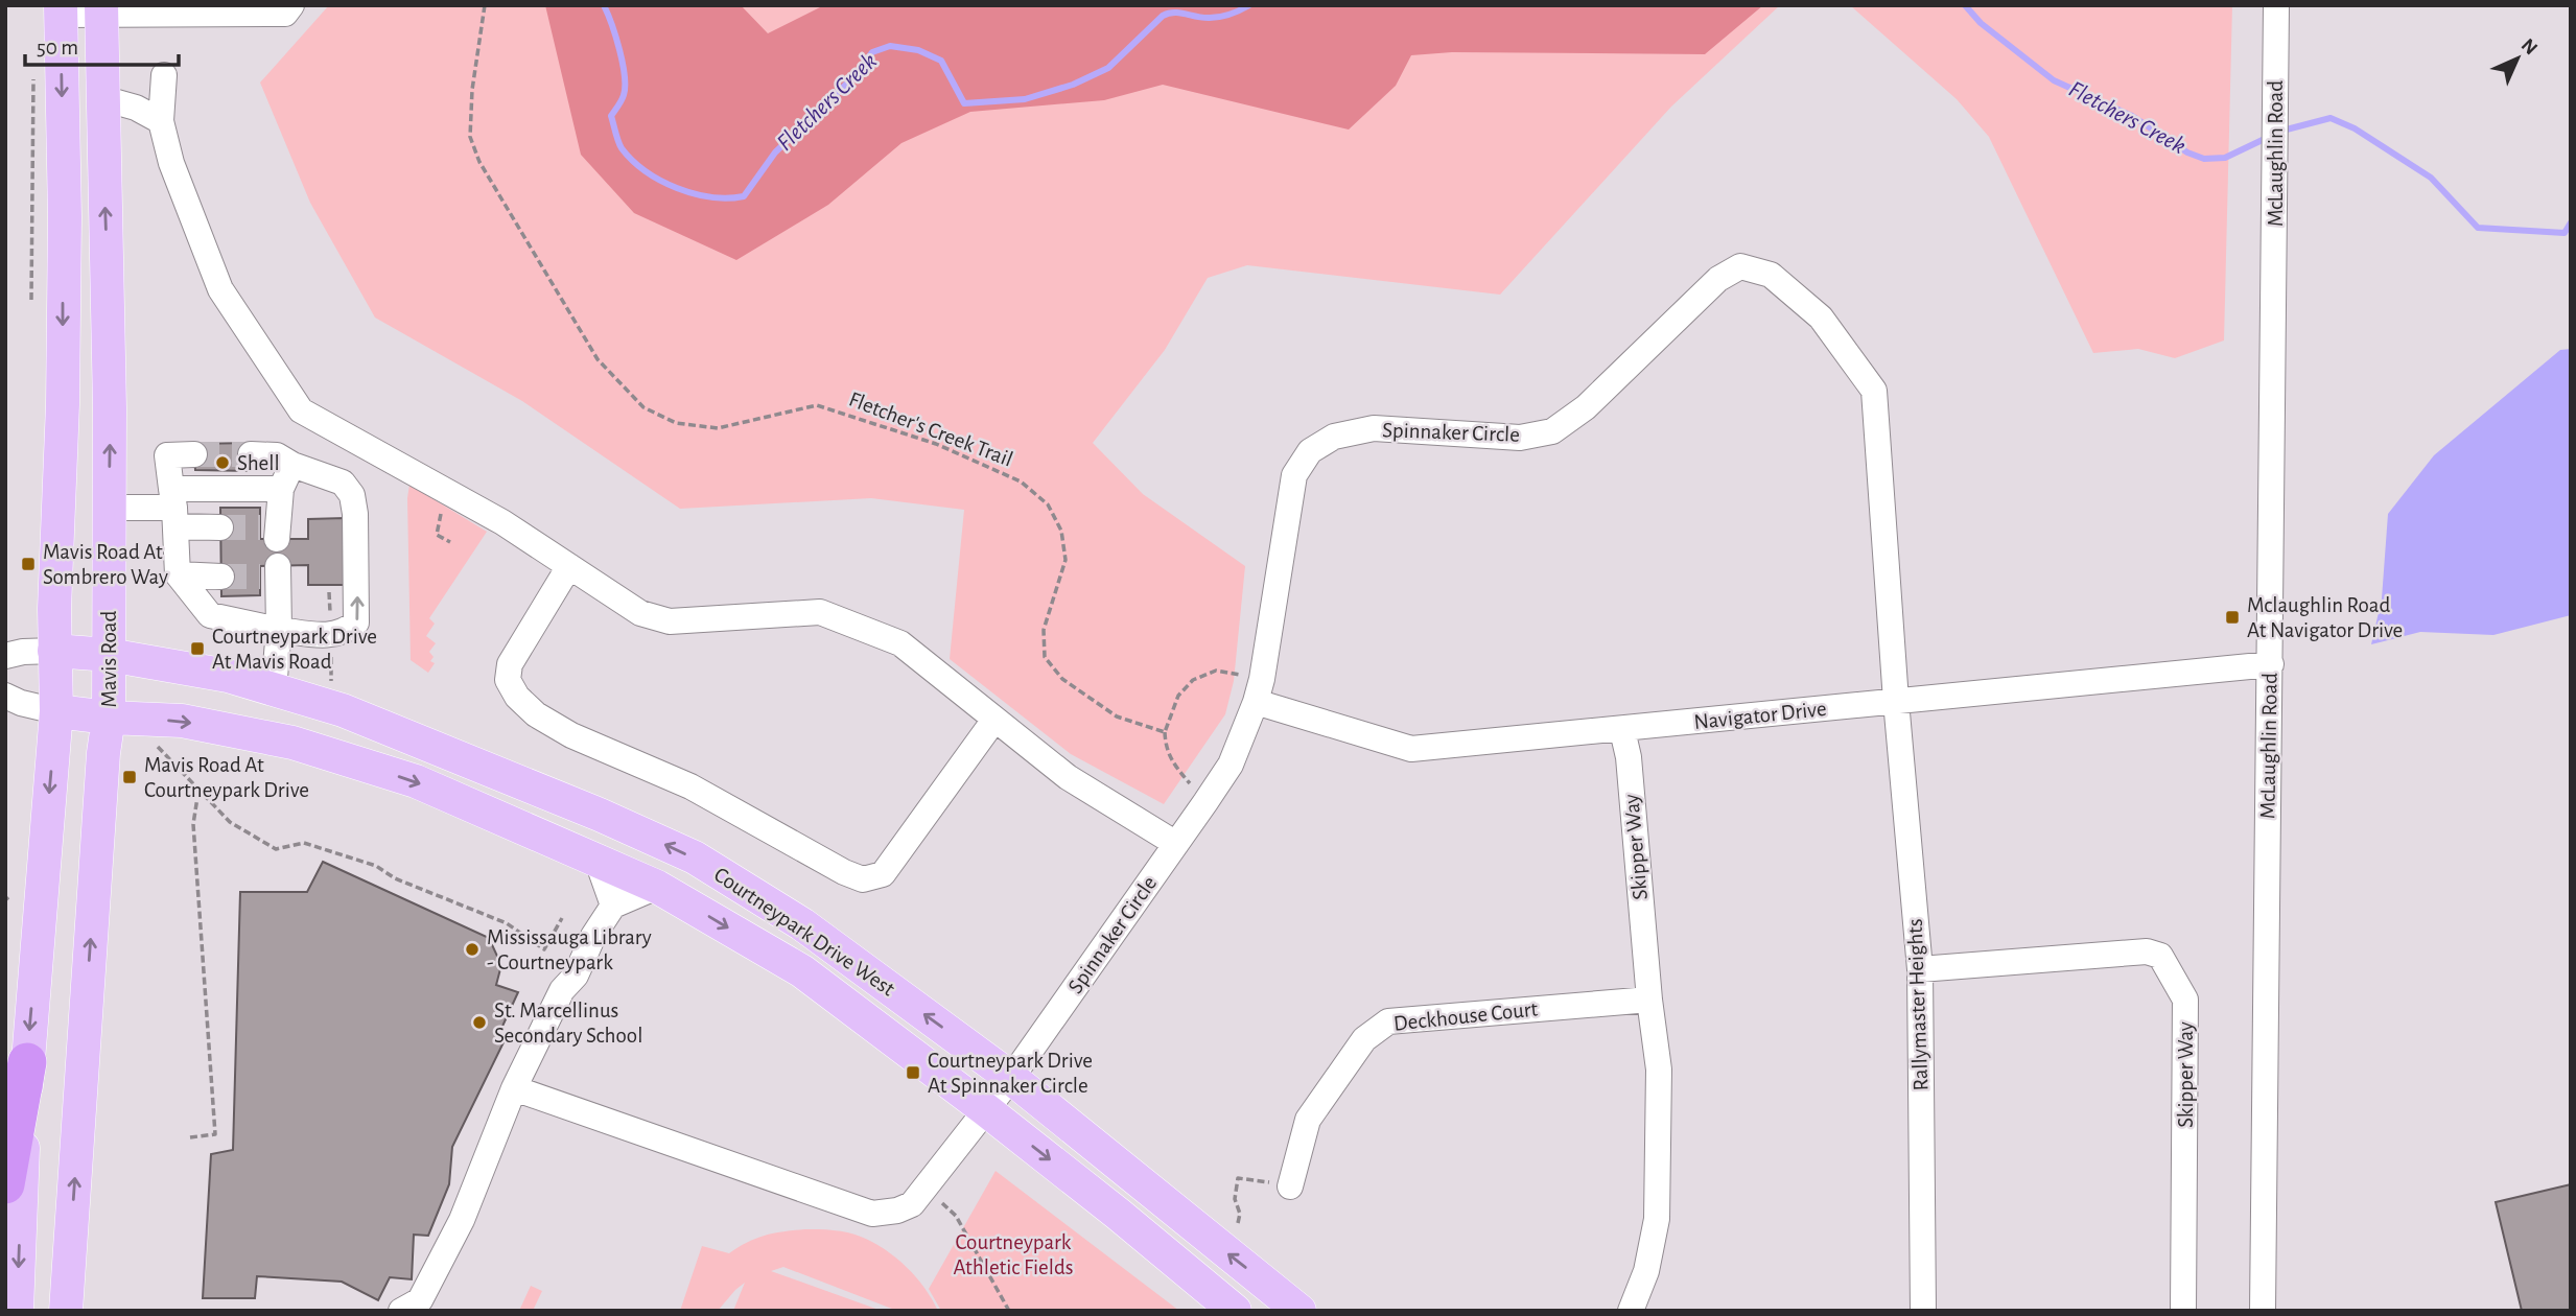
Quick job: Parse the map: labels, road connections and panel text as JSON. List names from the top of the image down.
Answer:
{
  "streets": {
    "main road": ["Mavis Road", "Courtneypark Drive West"],
    "street": [
      "McLaughlin Road",
      "Spinnaker Circle",
      "Navigator Drive",
      "Skipper Way",
      "Rallymaster Heights",
      "Deckhouse Court"
    ],
    "path": ["Fletcher's Creek Trail"]
  },
  "crossings": [
    ["McLaughlin Road", "Navigator Drive"],
    ["Spinnaker Circle", "Navigator Drive"],
    ["Spinnaker Circle", "Courtneypark Drive West"],
    ["Spinnaker Circle", "Rallymaster Heights"],
    ["Mavis Road", "Courtneypark Drive West"],
    ["Navigator Drive", "Skipper Way"],
    ["Navigator Drive", "Rallymaster Heights"],
    ["Skipper Way", "Rallymaster Heights"],
    ["Skipper Way", "Deckhouse Court"]
  ],
  "water": ["Fletchers Creek"],
  "parks": ["Courtneypark Athletic Fields"],
  "places": {
    "other": ["Shell", "Mississauga Library - Courtneypark", "St. Marcellinus Secondary School"],
    "transit": [
      "Mavis Road At Sombrero Way",
      "Mclaughlin Road At Navigator Drive",
      "Courtneypark Drive At Mavis Road",
      "Mavis Road At Courtneypark Drive",
      "Courtneypark Drive At Spinnaker Circle"
    ]
  },
  "scale_bar": "50 m",
  "north": "top right"
}
